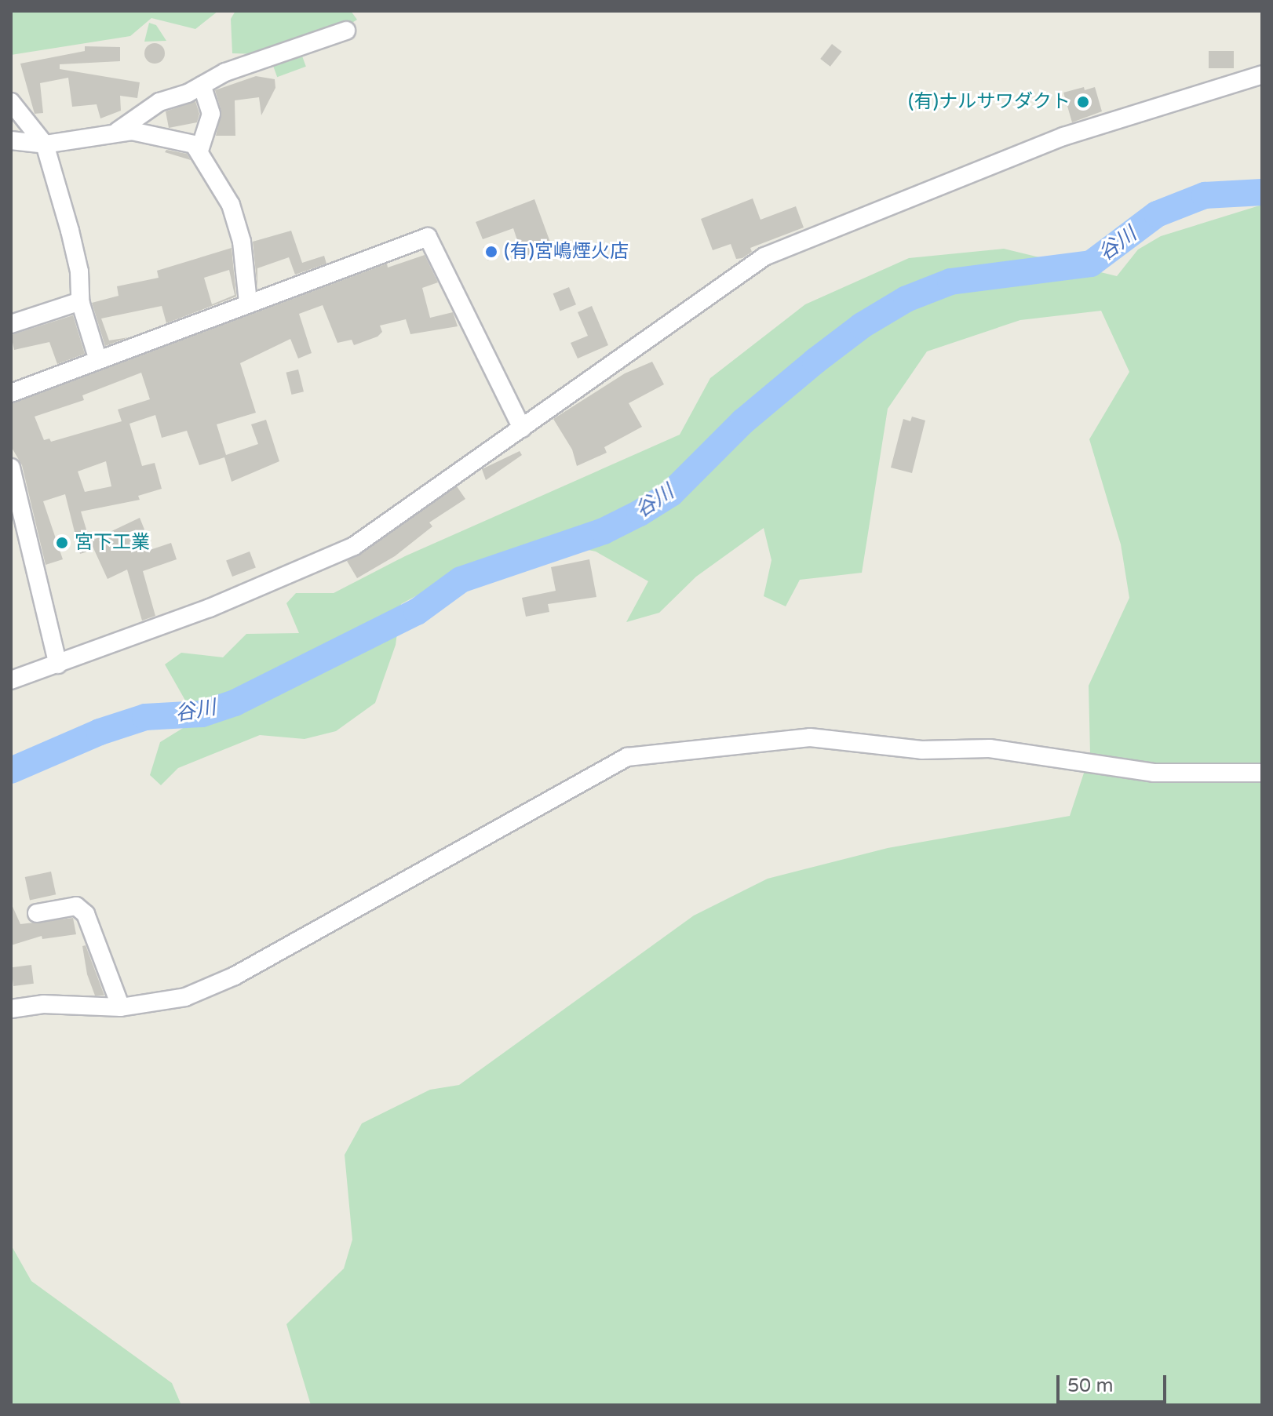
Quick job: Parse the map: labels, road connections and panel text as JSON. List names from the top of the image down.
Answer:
{
  "water": ["谷川"],
  "places": ["(有)ナルサワダクト", "(有)宮嶋煙火店", "宮下工業"],
  "scale_bar": "50 m"
}
